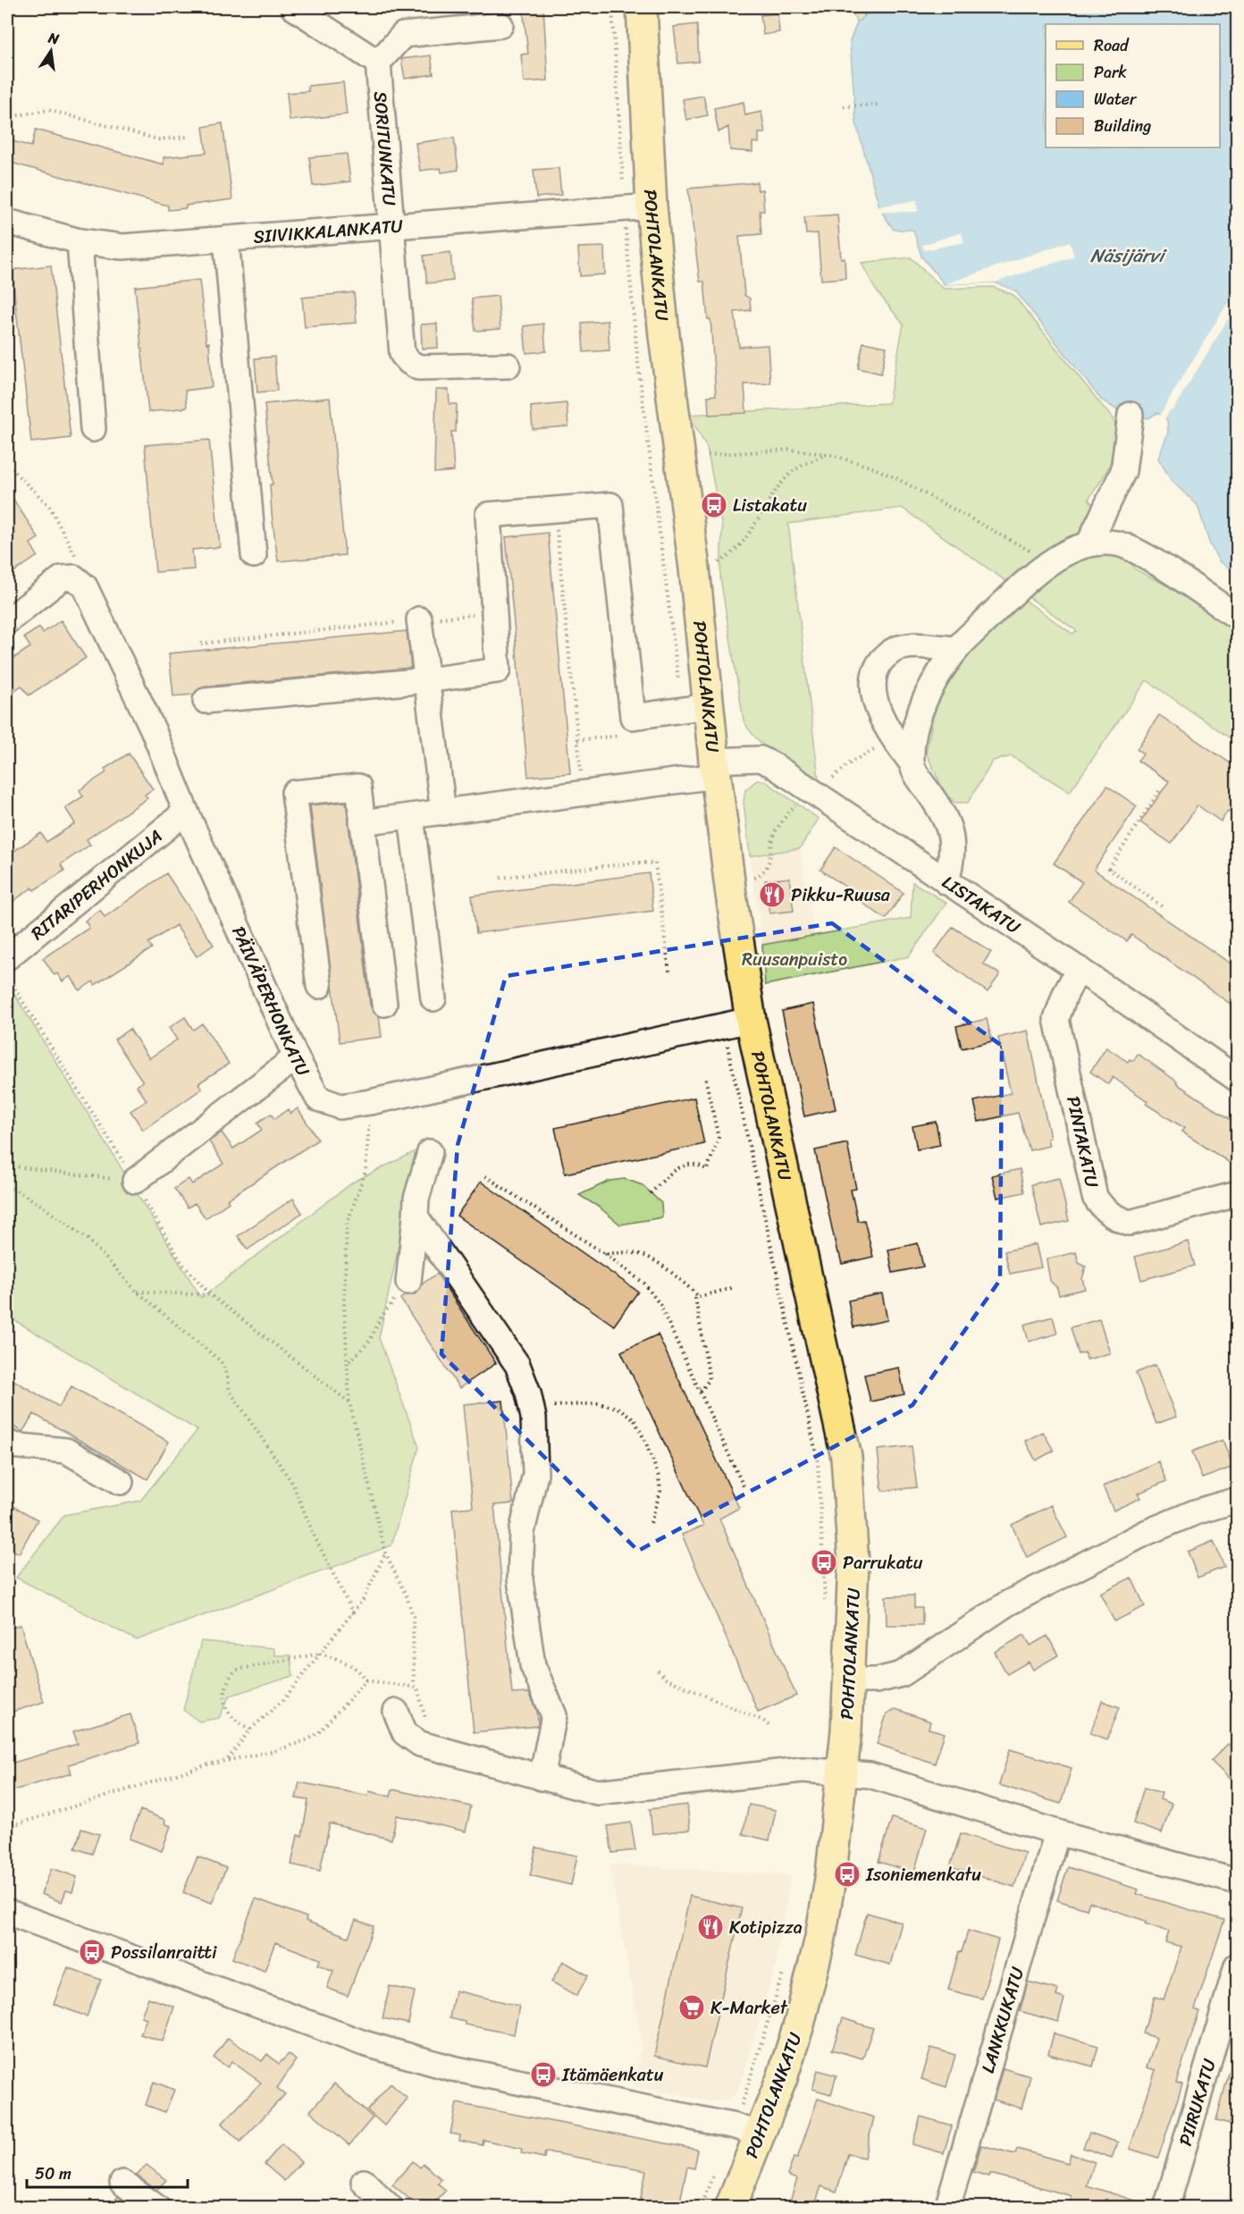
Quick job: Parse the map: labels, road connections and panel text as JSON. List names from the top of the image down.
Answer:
{
  "streets": {
    "main road": ["POHTOLANKATU"],
    "street": [
      "SORITUNKATU",
      "SIIVIKKALANKATU",
      "RITARIPERHONKUJA",
      "LISTAKATU",
      "PÄIVÄPERHONKATU",
      "PINTAKATU",
      "LANKKUKATU",
      "PIIRUKATU"
    ]
  },
  "crossings": [
    ["SORITUNKATU", "SIIVIKKALANKATU"],
    ["SIIVIKKALANKATU", "POHTOLANKATU"],
    ["POHTOLANKATU", "LISTAKATU"],
    ["POHTOLANKATU", "PÄIVÄPERHONKATU"],
    ["RITARIPERHONKUJA", "PÄIVÄPERHONKATU"],
    ["LISTAKATU", "PINTAKATU"]
  ],
  "water": ["Näsijärvi"],
  "parks": ["Ruusanpuisto"],
  "places": {
    "bus stop": [
      "Listakatu",
      "Parrukatu",
      "Isoniemenkatu",
      "Possilanraitti",
      "Itämäenkatu"
    ],
    "restaurant": ["Pikku-Ruusa", "Kotipizza"],
    "supermarket": ["K-Market"]
  },
  "legend": [
    "Road",
    "Park",
    "Water",
    "Building"
  ],
  "scale_bar": "50 m",
  "north": "top"
}
